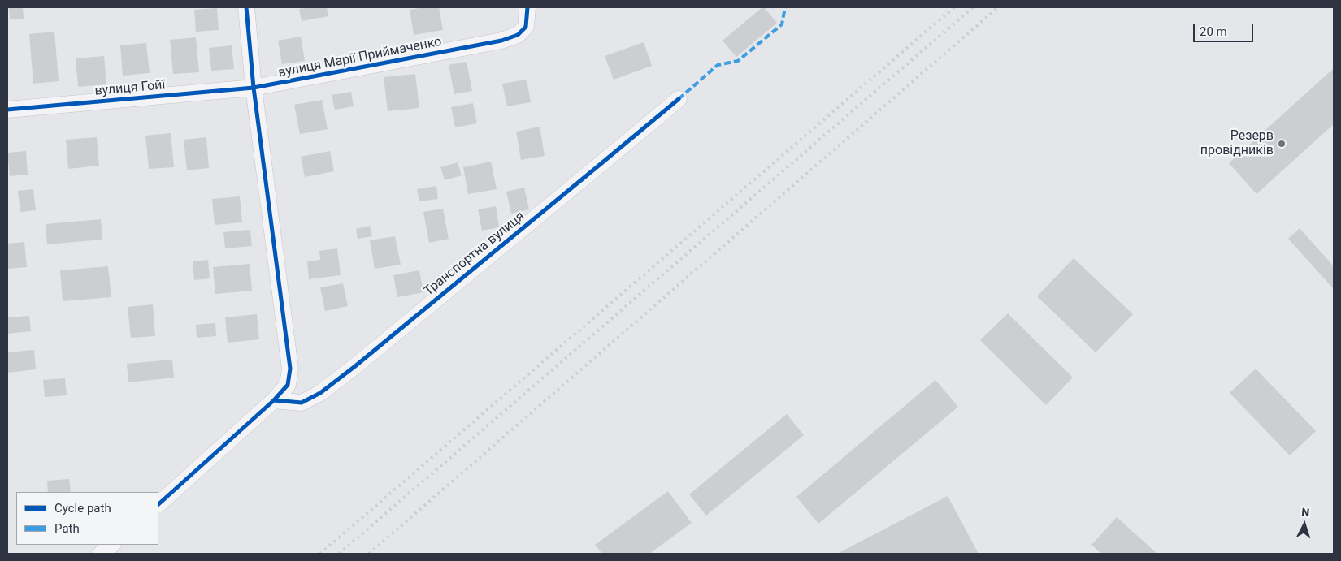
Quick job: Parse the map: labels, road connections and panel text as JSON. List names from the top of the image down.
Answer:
{
  "streets": {
    "street": ["вулиця Марії Приймаченко", "вулиця Гойї", "Транспортна вулиця"]
  },
  "crossings": [
    ["вулиця Марії Приймаченко", "вулиця Гойї"]
  ],
  "places": ["Резерв провідників"],
  "legend": ["Cycle path", "Path"],
  "scale_bar": "20 m",
  "north": "top"
}
